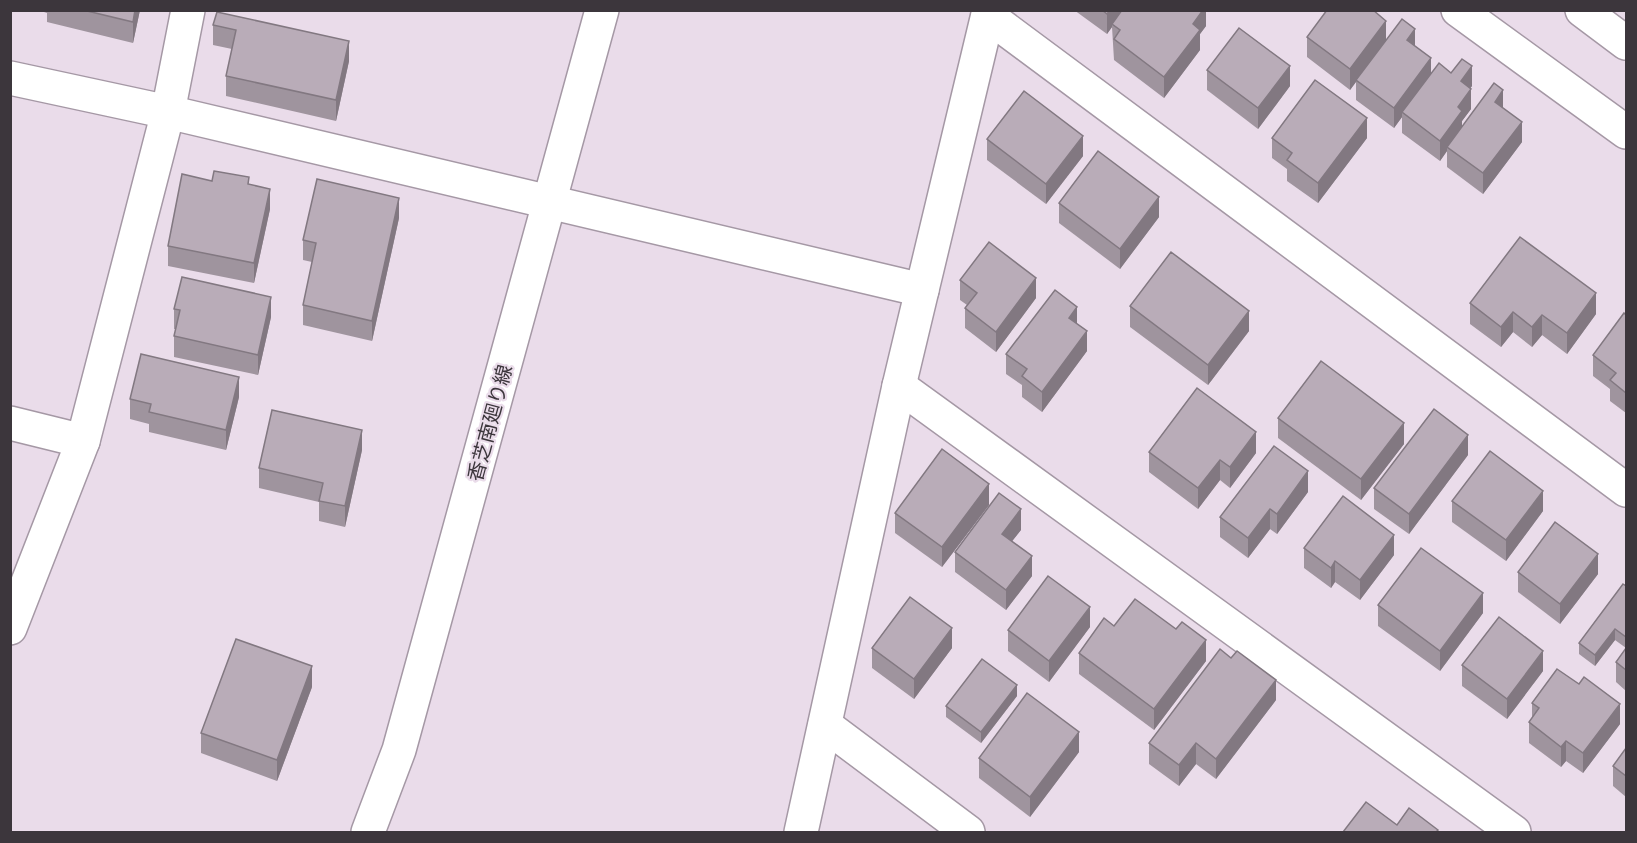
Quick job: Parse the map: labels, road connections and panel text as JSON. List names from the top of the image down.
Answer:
{
  "streets": {
    "street": ["香芝南廻り線"]
  }
}
